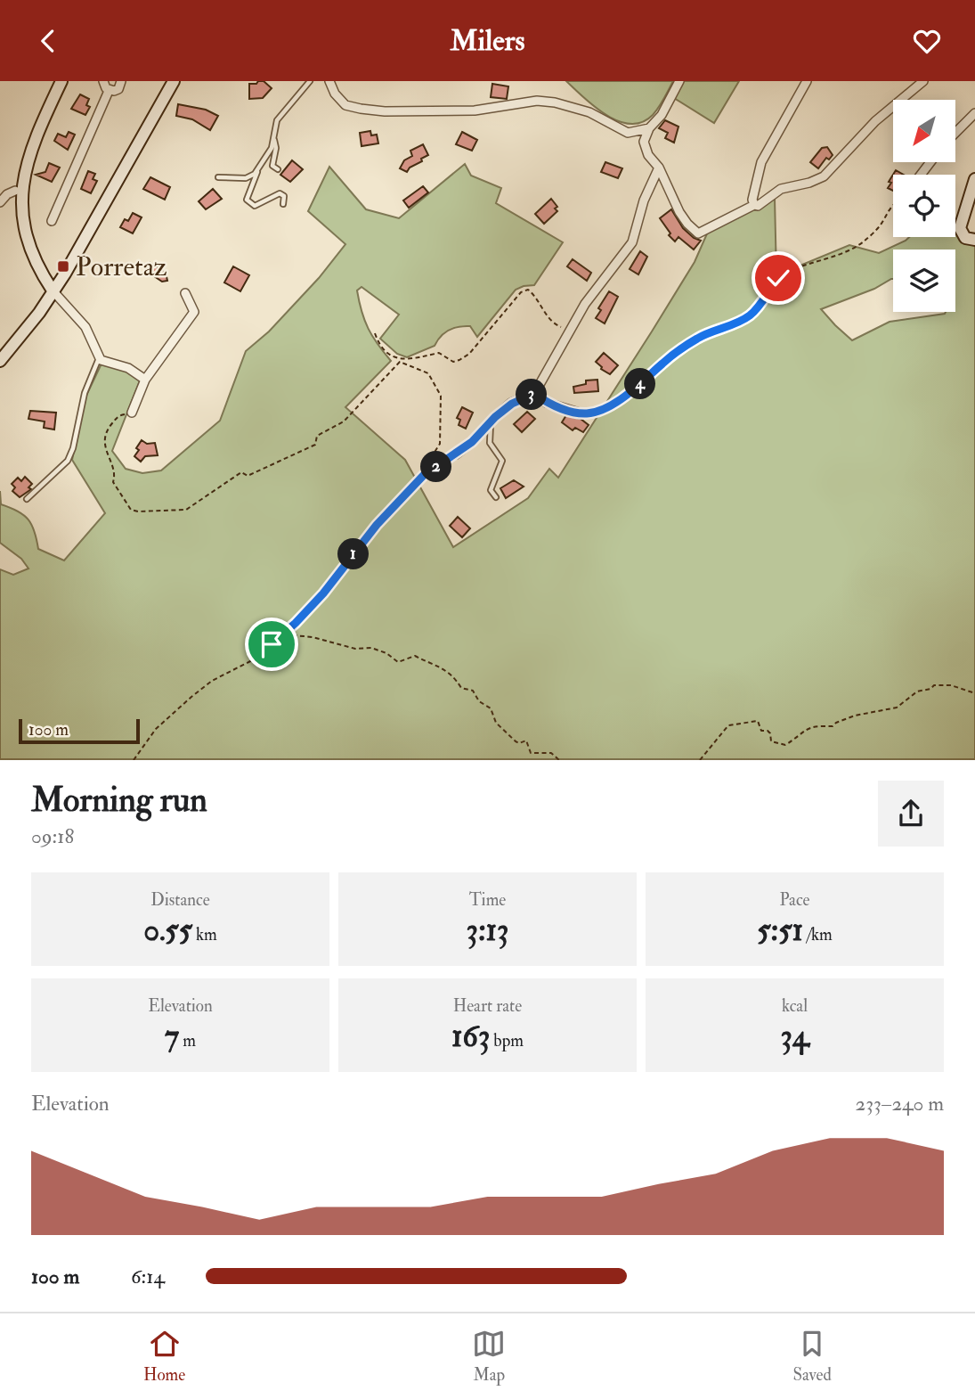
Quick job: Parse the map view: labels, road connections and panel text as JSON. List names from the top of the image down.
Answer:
{
  "places": {
    "transit": ["Porretaz"]
  },
  "scale_bar": "100 m",
  "north": "bottom left",
  "page": {
    "header": "Milers",
    "pins": [
      "4",
      "3",
      "2",
      "1"
    ],
    "scale": "100 m",
    "heading": ["Morning run", "09:18"],
    "stats": [
      ["Distance", "0.55 km"],
      ["Time", "3:13"],
      ["Pace", "5:51 /km"],
      ["Elevation", "7 m"],
      ["Heart rate", "163 bpm"],
      ["kcal", "34"]
    ],
    "chart": ["Elevation", "233–240 m"],
    "list": [
      {
        "name": "100 m",
        "note": "6:14"
      }
    ],
    "tabs": ["Home", "Map", "Saved"]
  }
}
